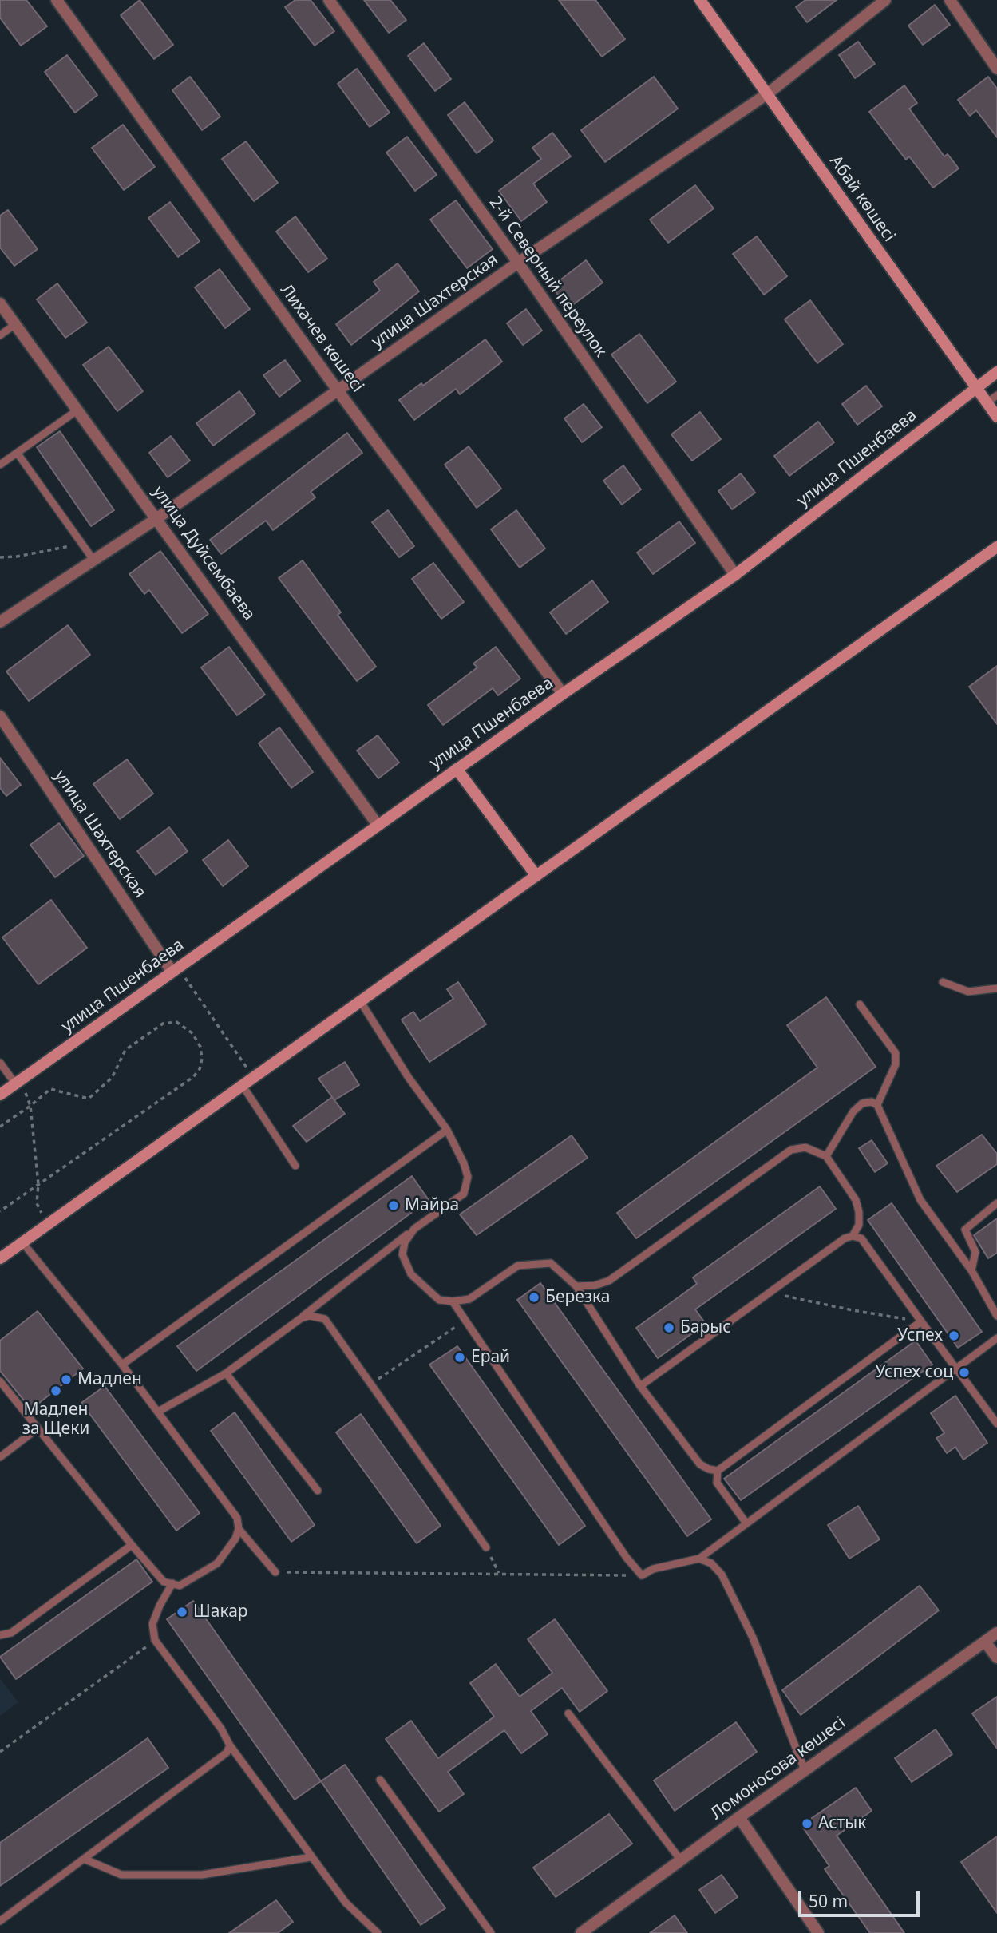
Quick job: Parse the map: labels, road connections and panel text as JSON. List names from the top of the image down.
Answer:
{
  "streets": {
    "main road": ["Абай көшесі", "улица Пшенбаева"],
    "street": [
      "2-й Северный переулок",
      "улица Шахтерская",
      "Лихачев көшесі",
      "улица Дуйсембаева",
      "Ломоносова көшесі"
    ]
  },
  "crossings": [
    ["Абай көшесі", "улица Шахтерская"],
    ["Абай көшесі", "улица Пшенбаева"],
    ["2-й Северный переулок", "улица Шахтерская"],
    ["2-й Северный переулок", "улица Пшенбаева"],
    ["улица Шахтерская", "Лихачев көшесі"],
    ["улица Шахтерская", "улица Пшенбаева"],
    ["улица Шахтерская", "улица Дуйсембаева"],
    ["Лихачев көшесі", "улица Пшенбаева"],
    ["улица Пшенбаева", "улица Дуйсембаева"]
  ],
  "places": [
    "Майра",
    "Березка",
    "Барыс",
    "Успех",
    "Ерай",
    "Успех соц",
    "Мадлен",
    "Мадлен за Щеки",
    "Шакар",
    "Астык"
  ],
  "scale_bar": "50 m"
}
